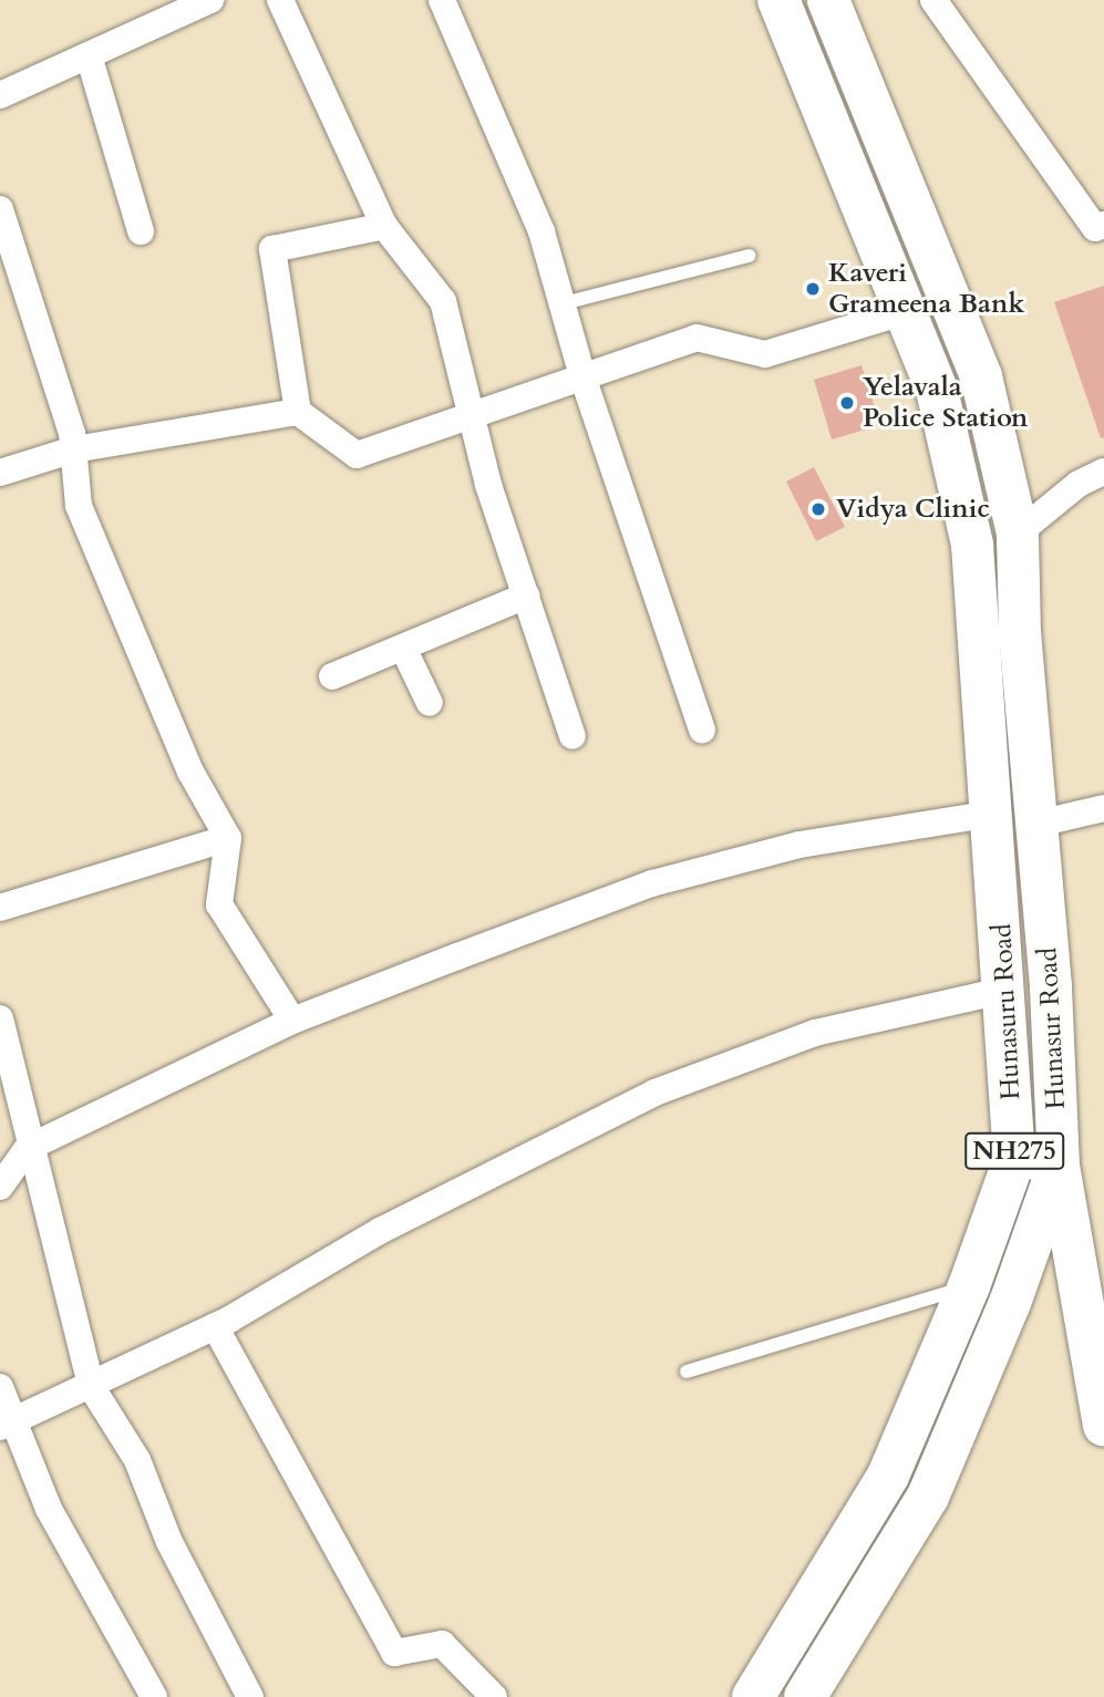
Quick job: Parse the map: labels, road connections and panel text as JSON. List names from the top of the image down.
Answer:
{
  "streets": {
    "main road": ["Hunasuru Road", "Hunasur Road", "NH275"]
  },
  "crossings": [
    ["Hunasuru Road", "NH275"],
    ["Hunasur Road", "NH275"]
  ],
  "places": ["Kaveri Grameena Bank", "Yelavala Police Station", "Vidya Clinic"]
}
